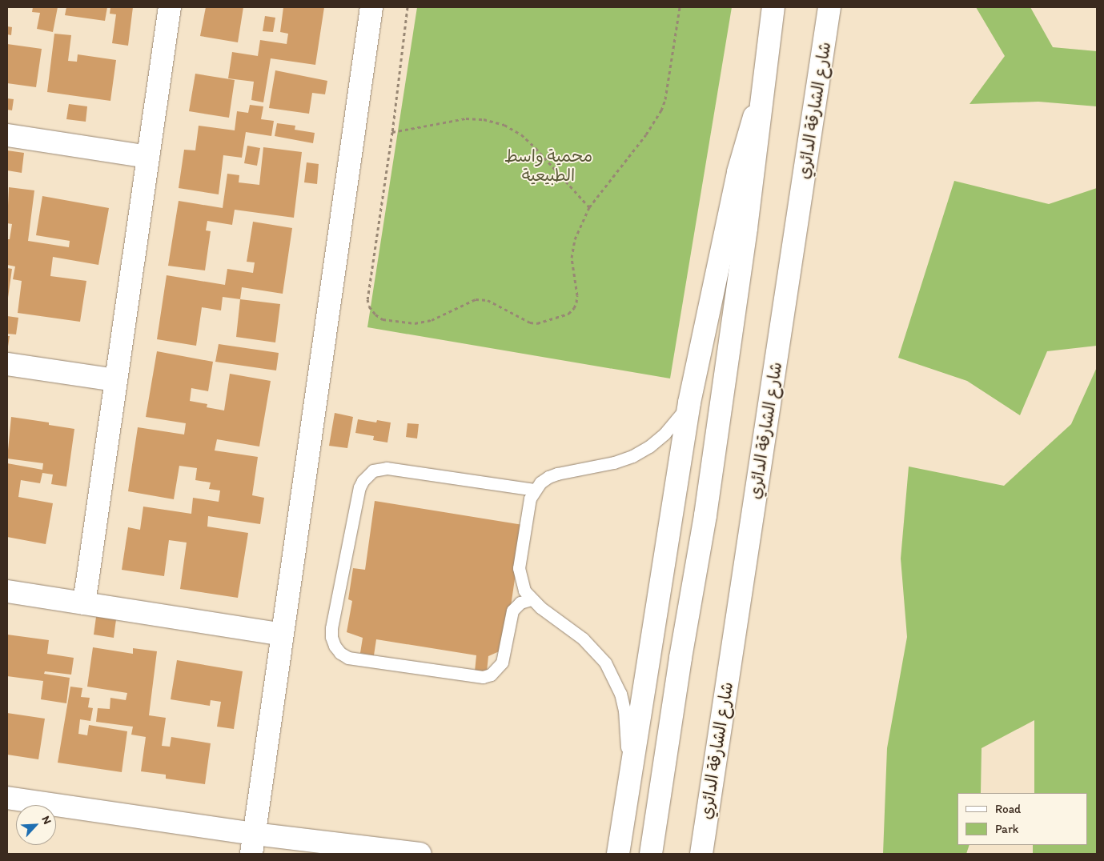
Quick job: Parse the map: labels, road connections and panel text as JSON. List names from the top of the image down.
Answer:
{
  "streets": {
    "main road": ["شارع الشارقة الدائري"]
  },
  "parks": ["محمية واسط الطبيعية"],
  "legend": ["Road", "Park"],
  "north": "top right"
}
